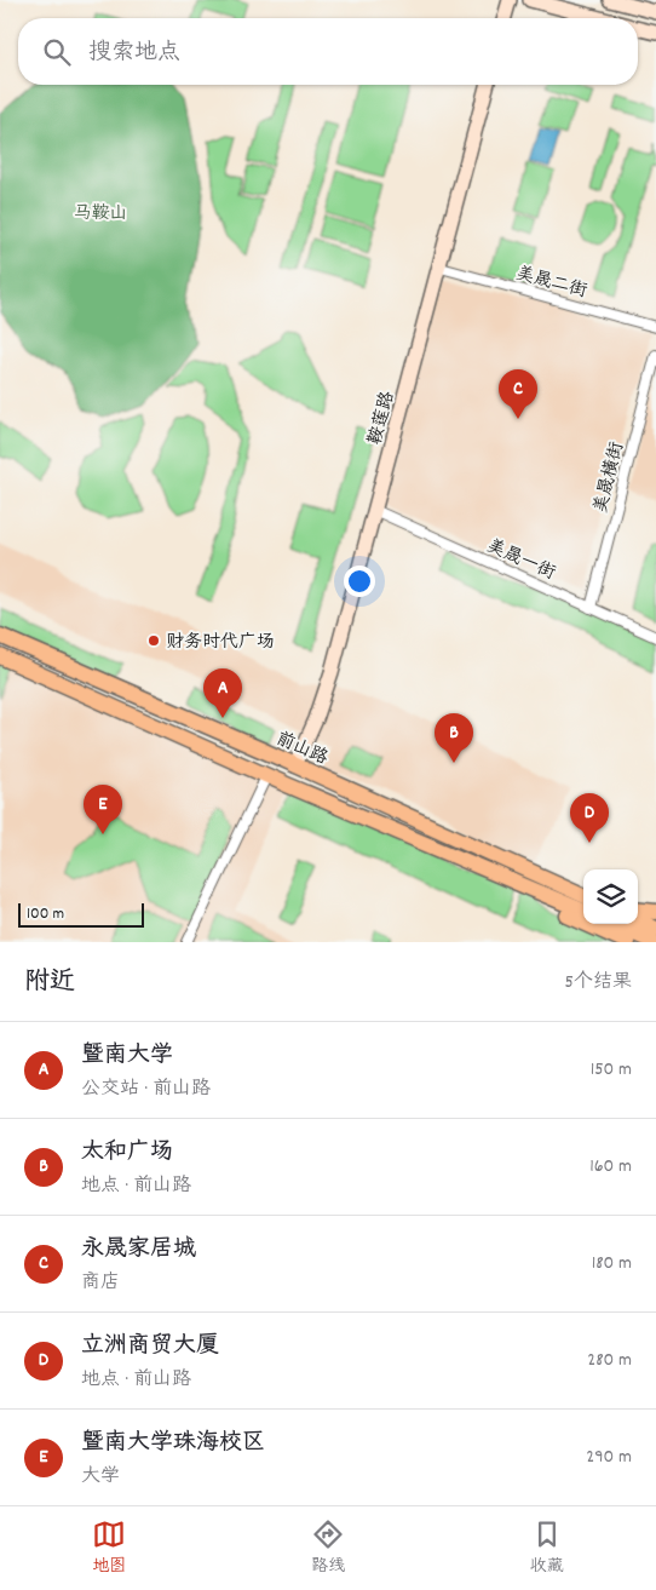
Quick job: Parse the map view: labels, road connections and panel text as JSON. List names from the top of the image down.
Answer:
{
  "streets": {
    "main road": ["前山路"],
    "street": [
      "美晟二街",
      "鞍莲路",
      "美晟橫街",
      "美晟一街"
    ]
  },
  "crossings": [
    ["美晟二街", "鞍莲路"],
    ["鞍莲路", "美晟一街"],
    ["鞍莲路", "前山路"],
    ["美晟橫街", "美晟一街"]
  ],
  "parks": ["马鞍山"],
  "places": ["财务时代广场"],
  "scale_bar": "100 m",
  "page": {
    "search": "搜索地点",
    "pins": [
      "C",
      "A",
      "B",
      "E",
      "D"
    ],
    "scale": "100 m",
    "heading": ["附近", "5个结果"],
    "list": [
      {
        "mark": "A",
        "name": "暨南大学",
        "note": "公交站 · 前山路",
        "value": "150 m"
      },
      {
        "mark": "B",
        "name": "太和广场",
        "note": "地点 · 前山路",
        "value": "160 m"
      },
      {
        "mark": "C",
        "name": "永晟家居城",
        "note": "商店",
        "value": "180 m"
      },
      {
        "mark": "D",
        "name": "立洲商贸大厦",
        "note": "地点 · 前山路",
        "value": "280 m"
      },
      {
        "mark": "E",
        "name": "暨南大学珠海校区",
        "note": "大学",
        "value": "290 m"
      }
    ],
    "nav": ["地图", "路线", "收藏"]
  }
}
